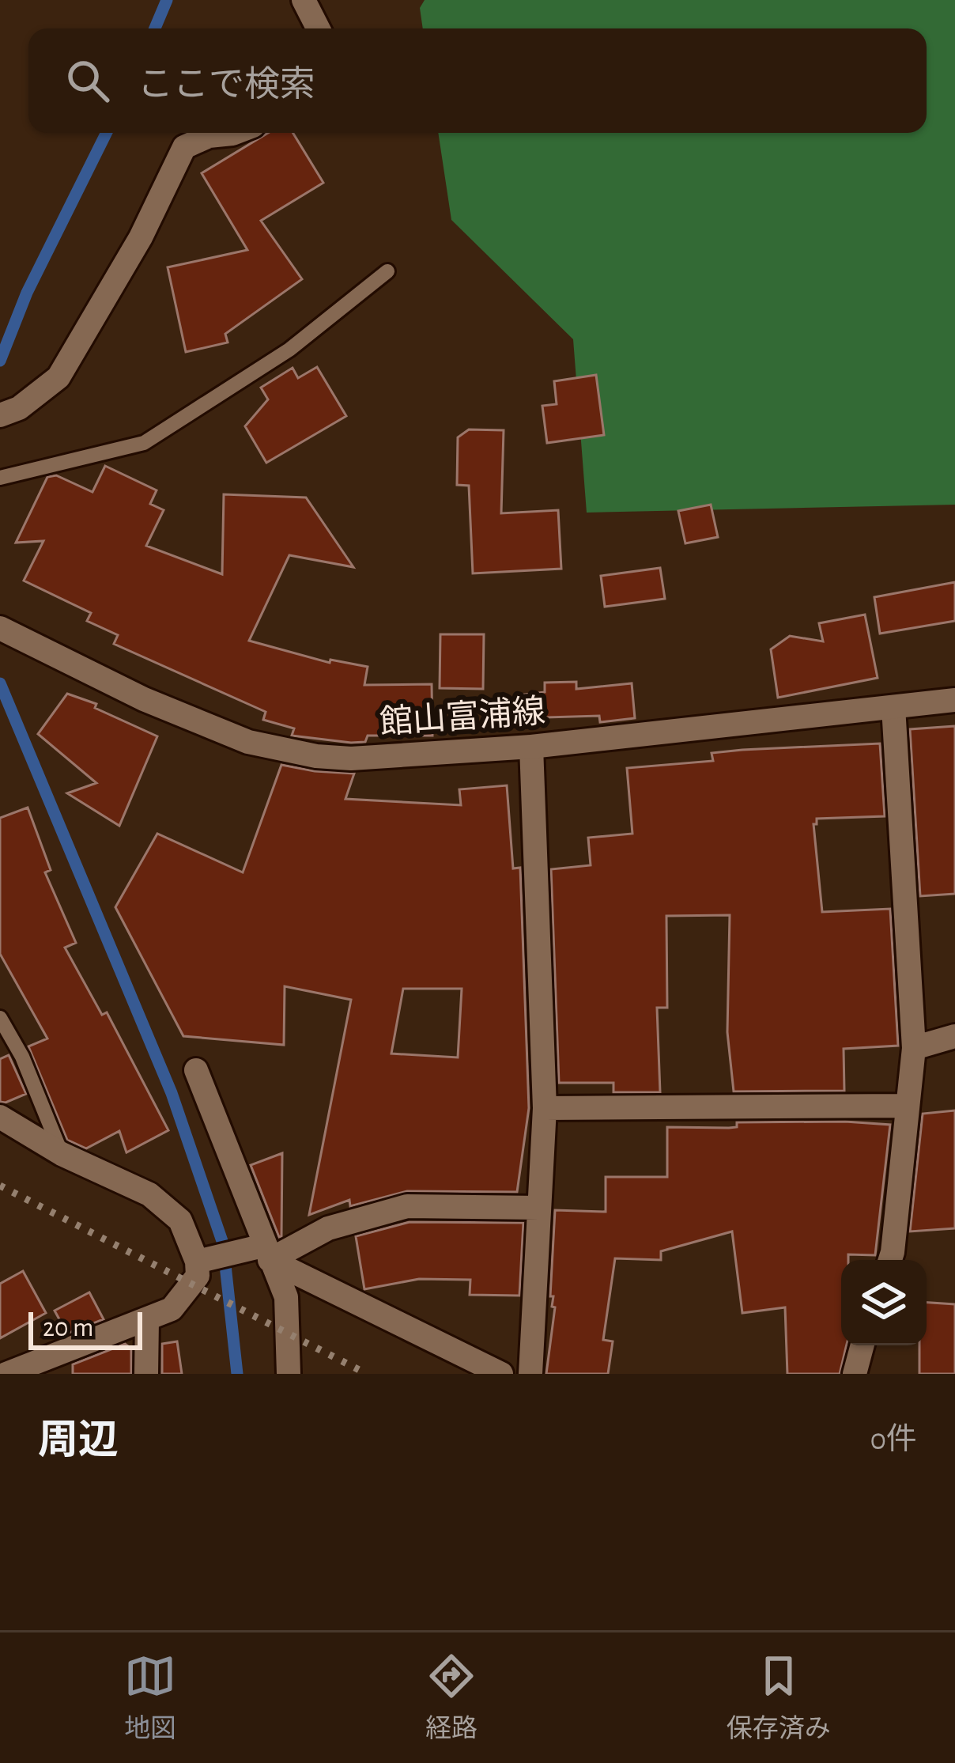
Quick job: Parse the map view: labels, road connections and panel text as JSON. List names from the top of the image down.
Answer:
{
  "streets": {
    "street": ["館山富浦線"]
  },
  "scale_bar": "20 m",
  "page": {
    "search": "ここで検索",
    "scale": "20 m",
    "heading": ["周辺", "0件"],
    "nav": ["地図", "経路", "保存済み"]
  }
}
